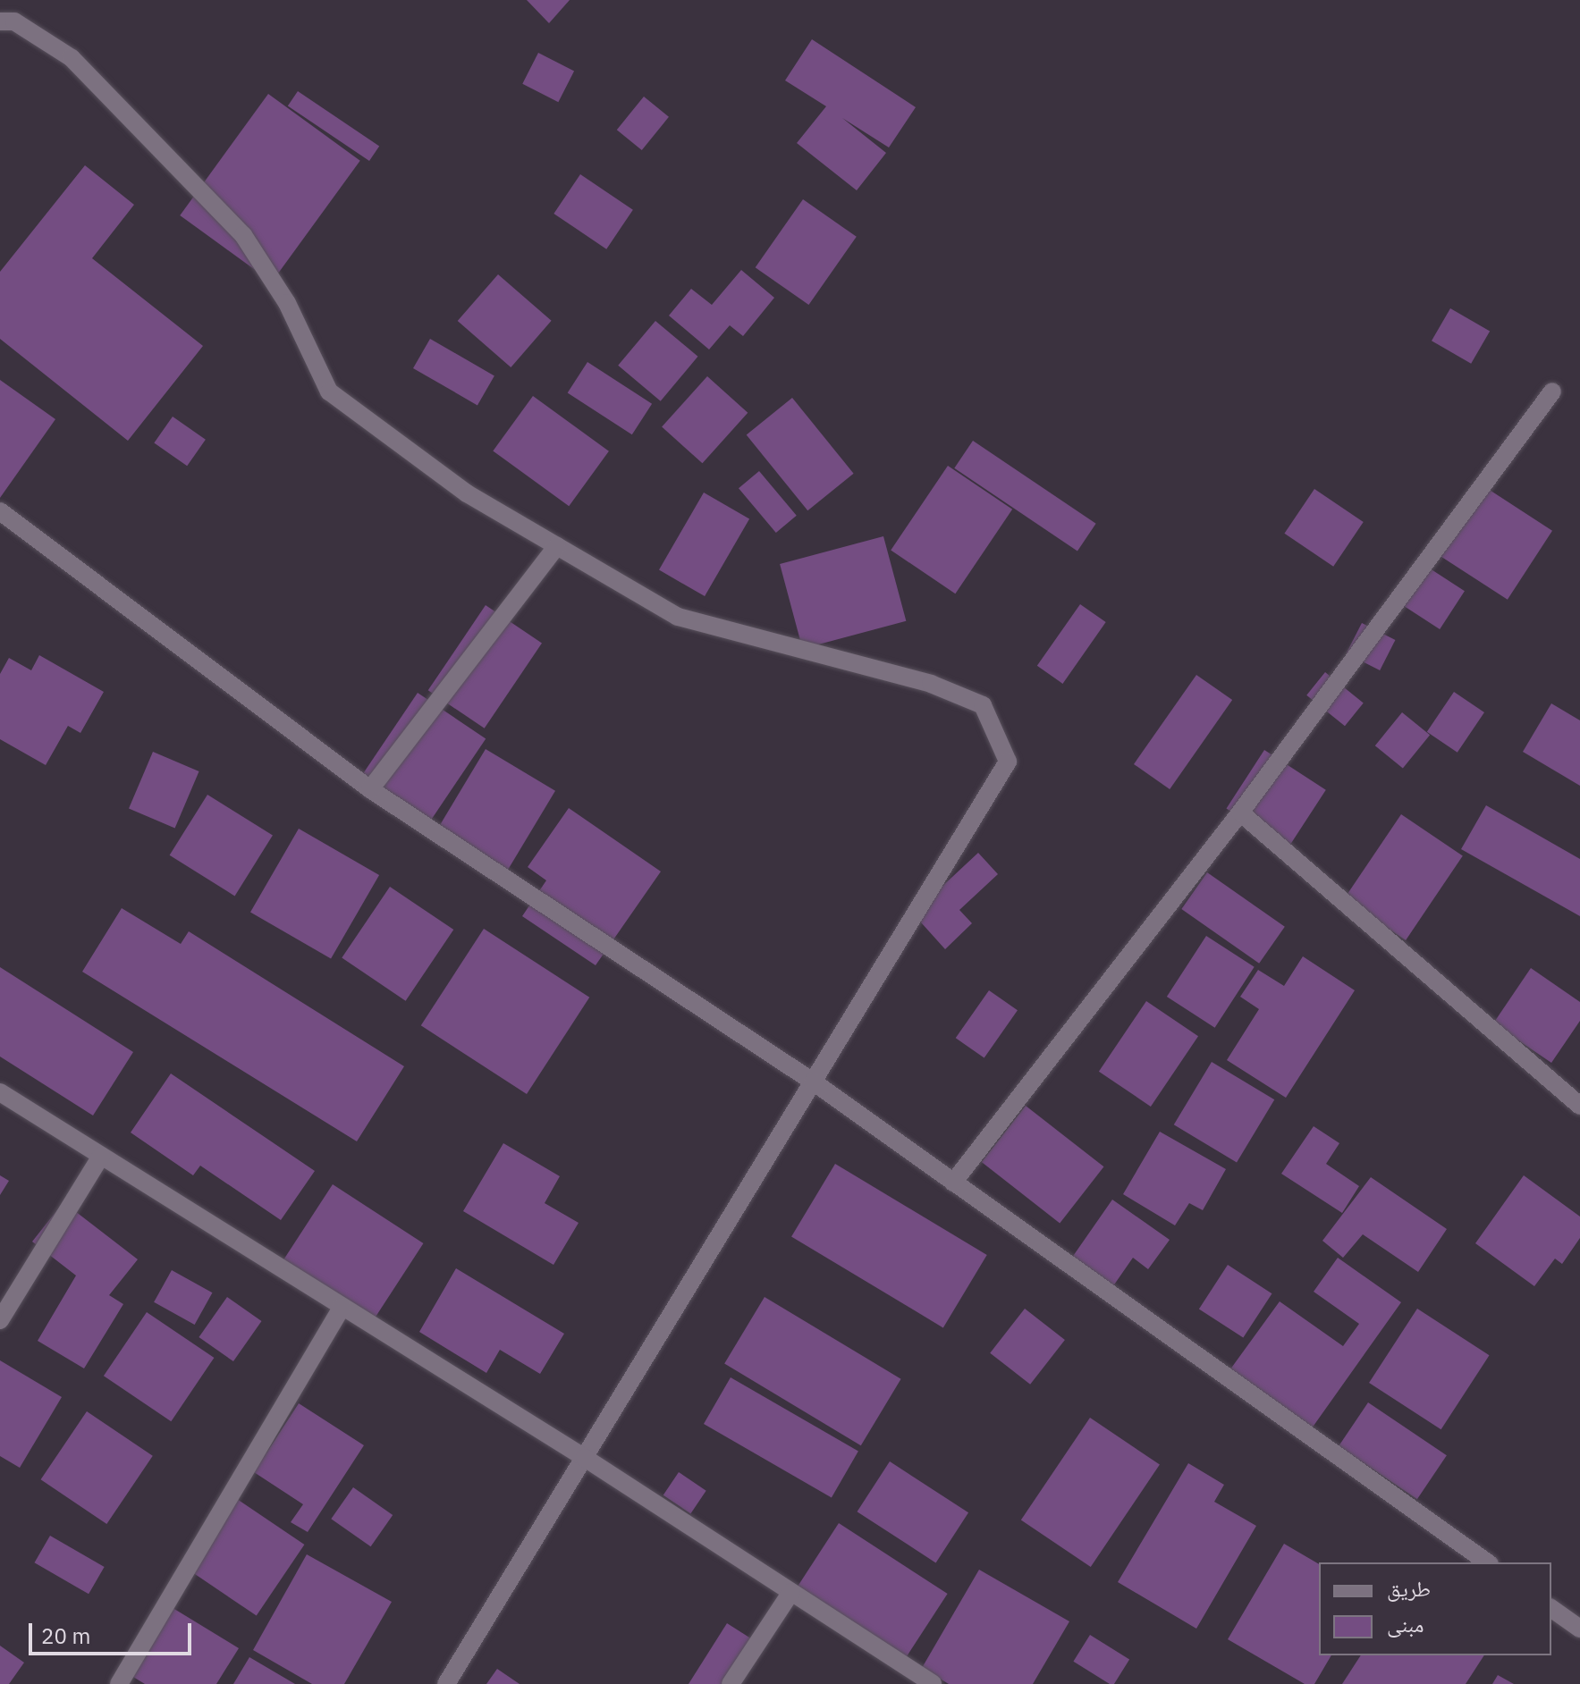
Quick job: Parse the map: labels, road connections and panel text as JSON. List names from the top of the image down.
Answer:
{
  "legend": ["طريق", "مبنى"],
  "scale_bar": "20 m"
}
